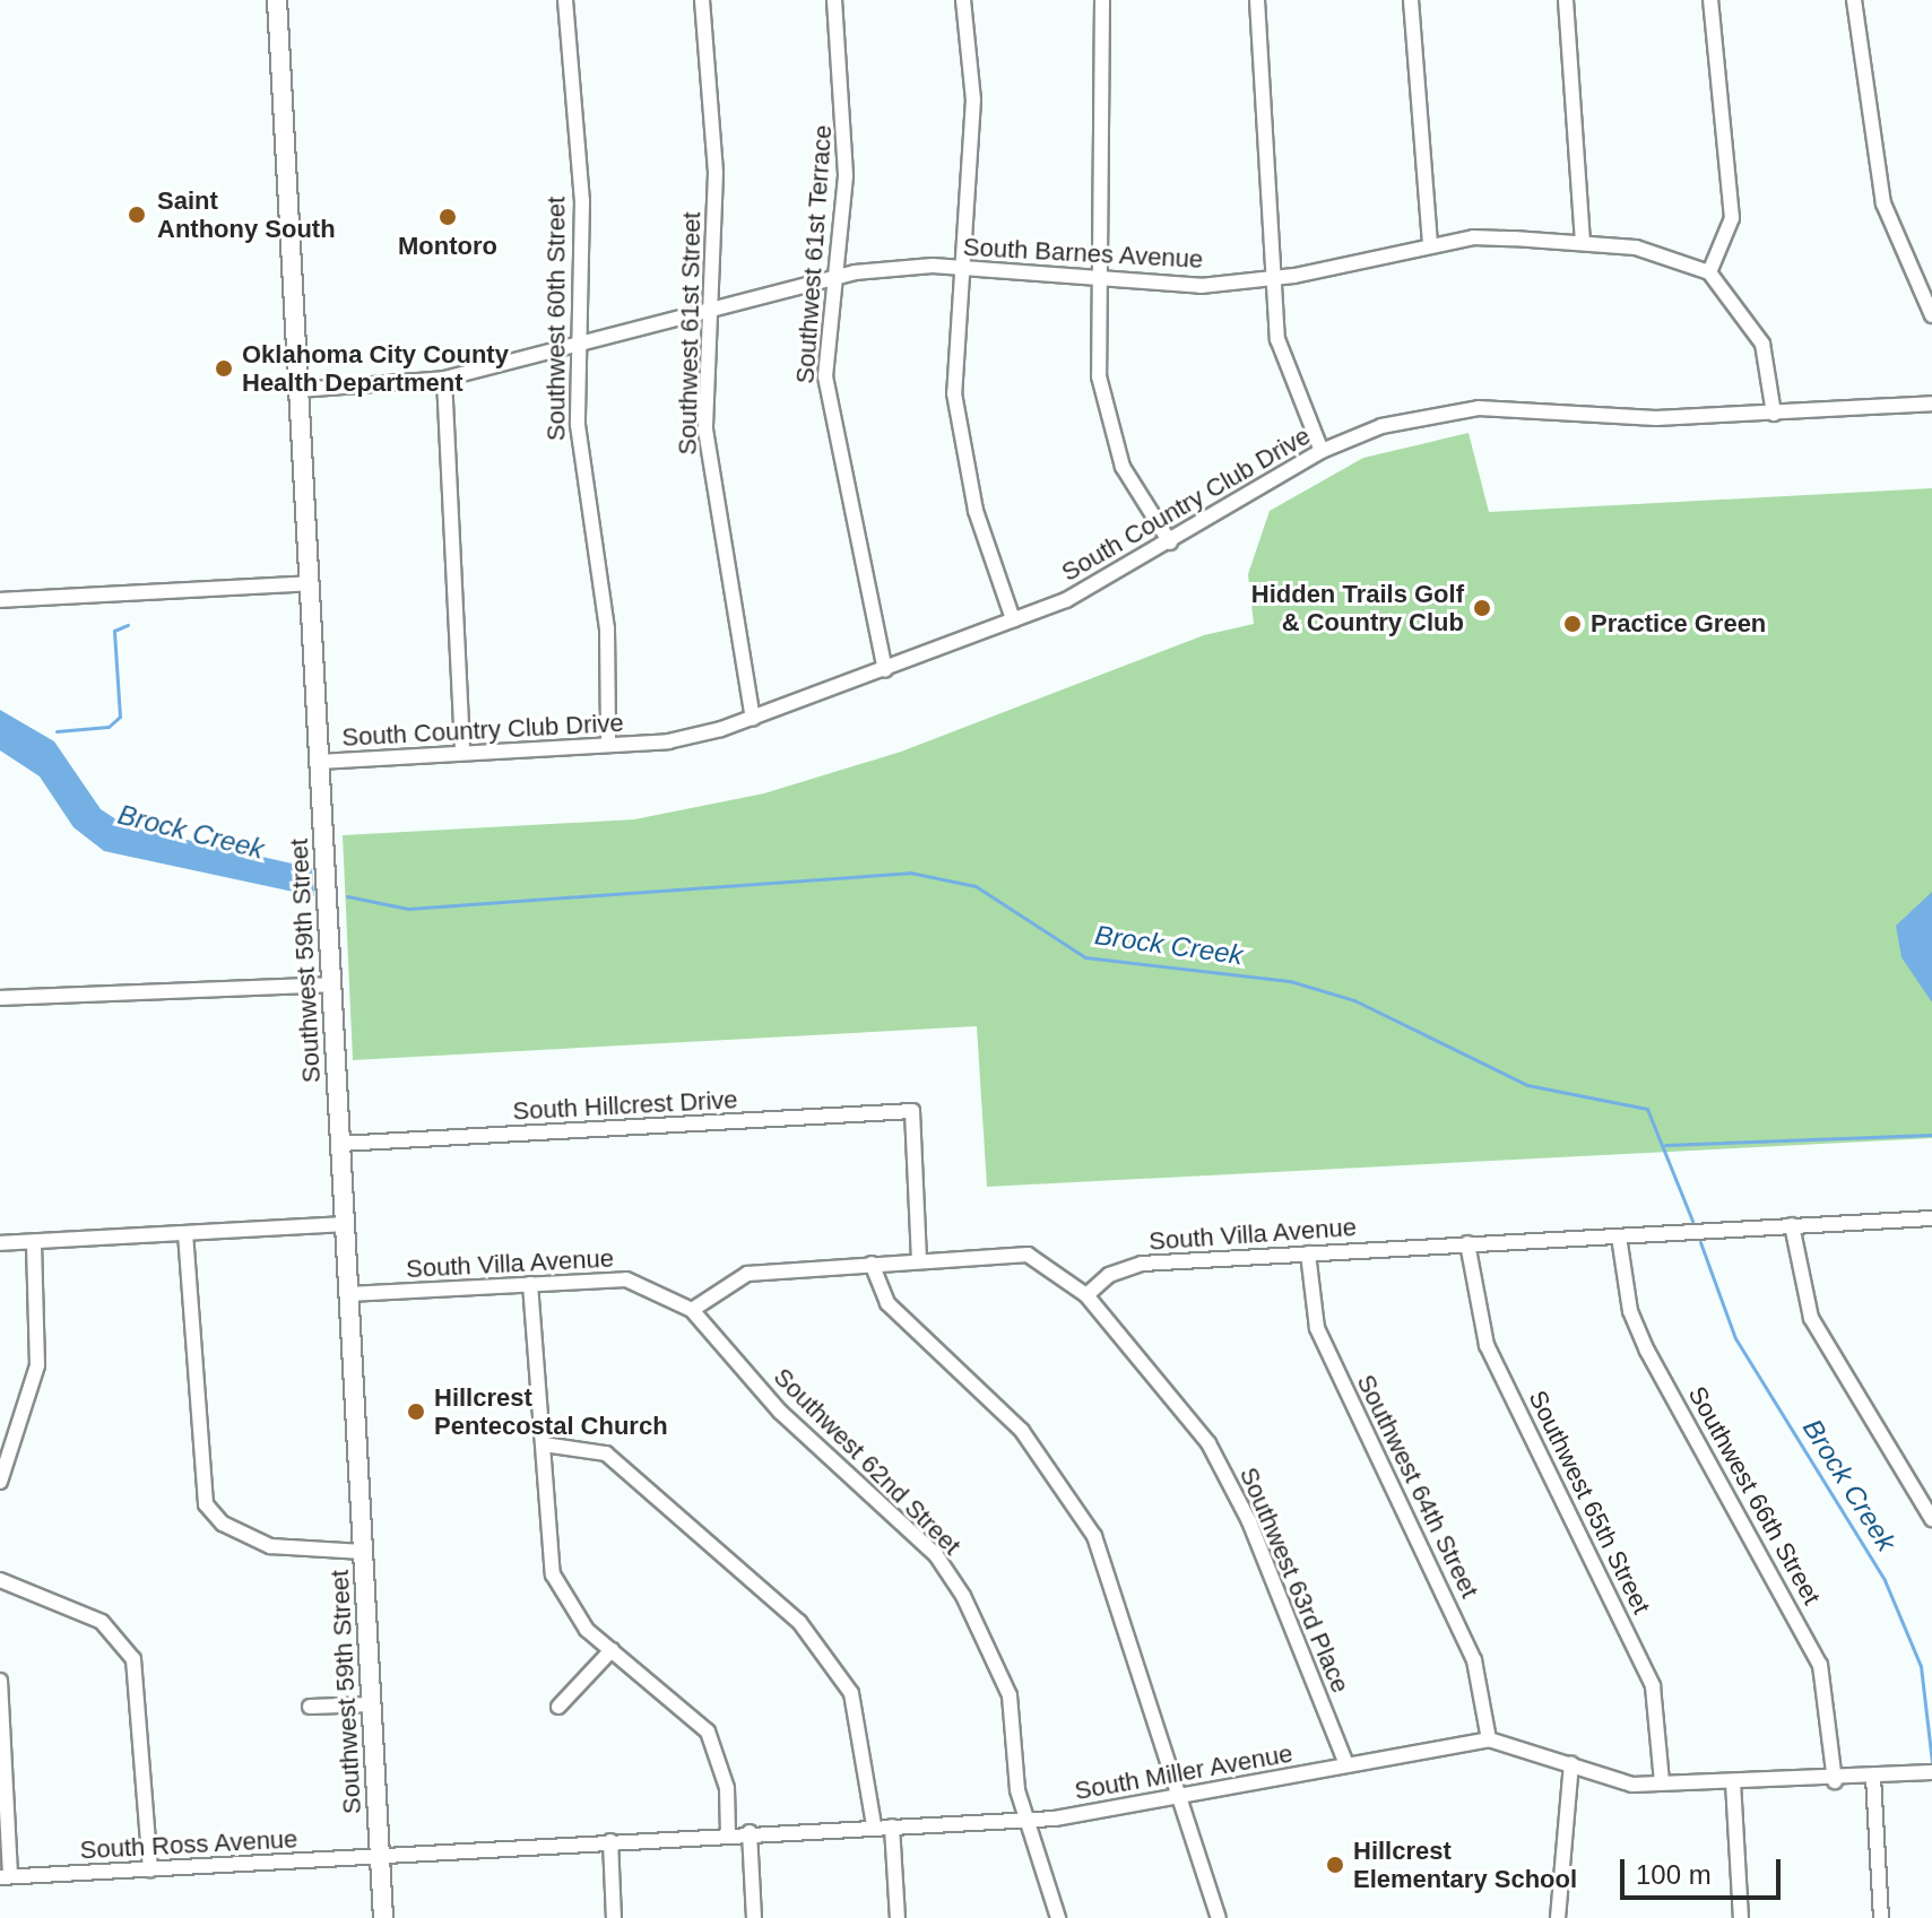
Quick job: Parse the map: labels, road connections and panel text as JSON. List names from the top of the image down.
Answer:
{
  "streets": {
    "main road": ["Southwest 59th Street"],
    "street": [
      "South Barnes Avenue",
      "Southwest 61st Terrace",
      "Southwest 60th Street",
      "Southwest 61st Street",
      "South Country Club Drive",
      "South Hillcrest Drive",
      "South Villa Avenue",
      "Southwest 62nd Street",
      "Southwest 64th Street",
      "Southwest 66th Street",
      "Southwest 65th Street",
      "Southwest 63rd Place",
      "South Miller Avenue",
      "South Ross Avenue"
    ]
  },
  "crossings": [
    ["South Barnes Avenue", "Southwest 61st Terrace"],
    ["South Barnes Avenue", "Southwest 60th Street"],
    ["South Barnes Avenue", "Southwest 61st Street"],
    ["South Barnes Avenue", "Southwest 59th Street"],
    ["Southwest 61st Terrace", "South Country Club Drive"],
    ["Southwest 60th Street", "South Country Club Drive"],
    ["Southwest 61st Street", "South Country Club Drive"],
    ["South Country Club Drive", "Southwest 59th Street"],
    ["Southwest 59th Street", "South Hillcrest Drive"],
    ["Southwest 59th Street", "South Villa Avenue"],
    ["Southwest 59th Street", "South Miller Avenue"],
    ["Southwest 59th Street", "South Ross Avenue"],
    ["South Villa Avenue", "Southwest 62nd Street"],
    ["South Villa Avenue", "Southwest 64th Street"],
    ["South Villa Avenue", "Southwest 66th Street"],
    ["South Villa Avenue", "Southwest 65th Street"],
    ["South Villa Avenue", "Southwest 63rd Place"],
    ["Southwest 62nd Street", "South Miller Avenue"],
    ["Southwest 64th Street", "South Miller Avenue"],
    ["Southwest 66th Street", "South Miller Avenue"],
    ["Southwest 65th Street", "South Miller Avenue"],
    ["Southwest 63rd Place", "South Miller Avenue"],
    ["South Miller Avenue", "South Ross Avenue"]
  ],
  "water": ["Brock Creek"],
  "places": [
    "Saint Anthony South",
    "Montoro",
    "Oklahoma City County Health Department",
    "Hidden Trails Golf & Country Club",
    "Practice Green",
    "Hillcrest Pentecostal Church",
    "Hillcrest Elementary School"
  ],
  "scale_bar": "100 m"
}
